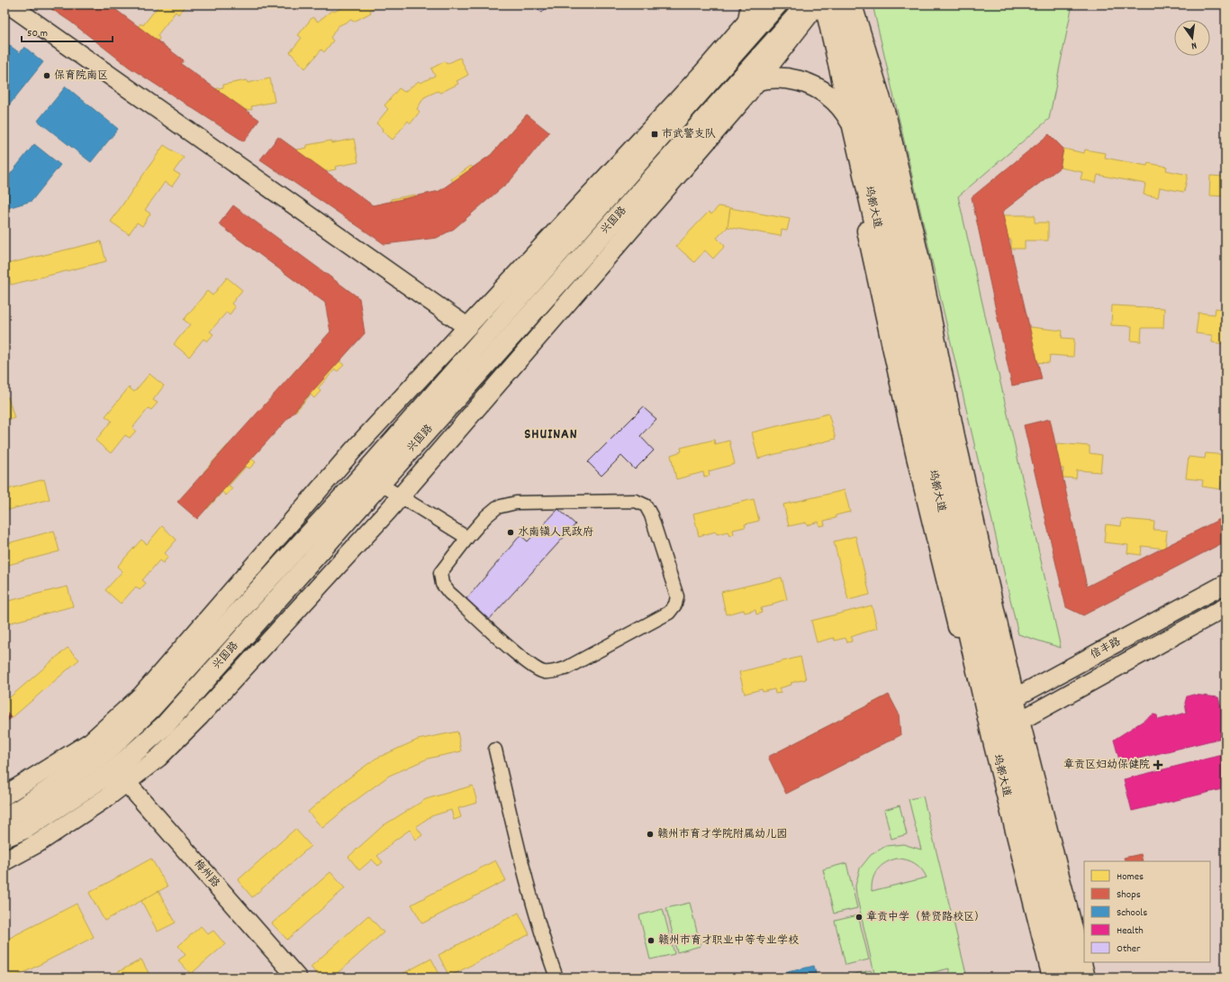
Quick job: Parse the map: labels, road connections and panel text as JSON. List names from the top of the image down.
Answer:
{
  "streets": {
    "main road": ["坞都大道", "兴国路"],
    "street": ["信丰路", "梅州路"]
  },
  "crossings": [
    ["坞都大道", "信丰路"],
    ["兴国路", "梅州路"]
  ],
  "districts": ["SHUINAN"],
  "places": {
    "other": [
      "保育院南区",
      "水南镇人民政府",
      "赣州市育才学院附属幼儿园",
      "章贡中学（赞贤路校区）",
      "赣州市育才职业中等专业学校"
    ],
    "transit": ["市武警支队"],
    "health": ["章贡区妇幼保健院"]
  },
  "legend": [
    "Homes",
    "Shops",
    "Schools",
    "Health",
    "Other"
  ],
  "scale_bar": "50 m",
  "north": "bottom"
}
